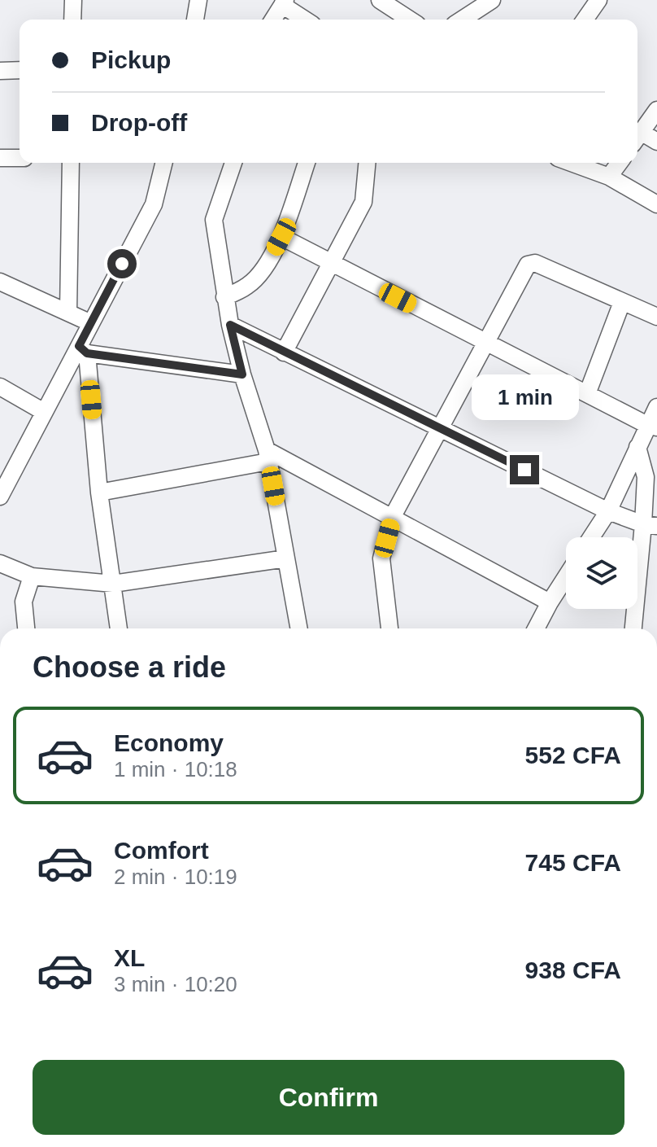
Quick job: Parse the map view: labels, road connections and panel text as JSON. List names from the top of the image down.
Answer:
{
  "page": {
    "banner": ["Pickup", "Drop-off"],
    "bubble": "1 min",
    "heading": "Choose a ride",
    "list": [
      {
        "name": "Economy",
        "note": "1 min · 10:18",
        "value": "552 CFA"
      },
      {
        "name": "Comfort",
        "note": "2 min · 10:19",
        "value": "745 CFA"
      },
      {
        "name": "XL",
        "note": "3 min · 10:20",
        "value": "938 CFA"
      }
    ],
    "buttons": "Confirm"
  }
}
